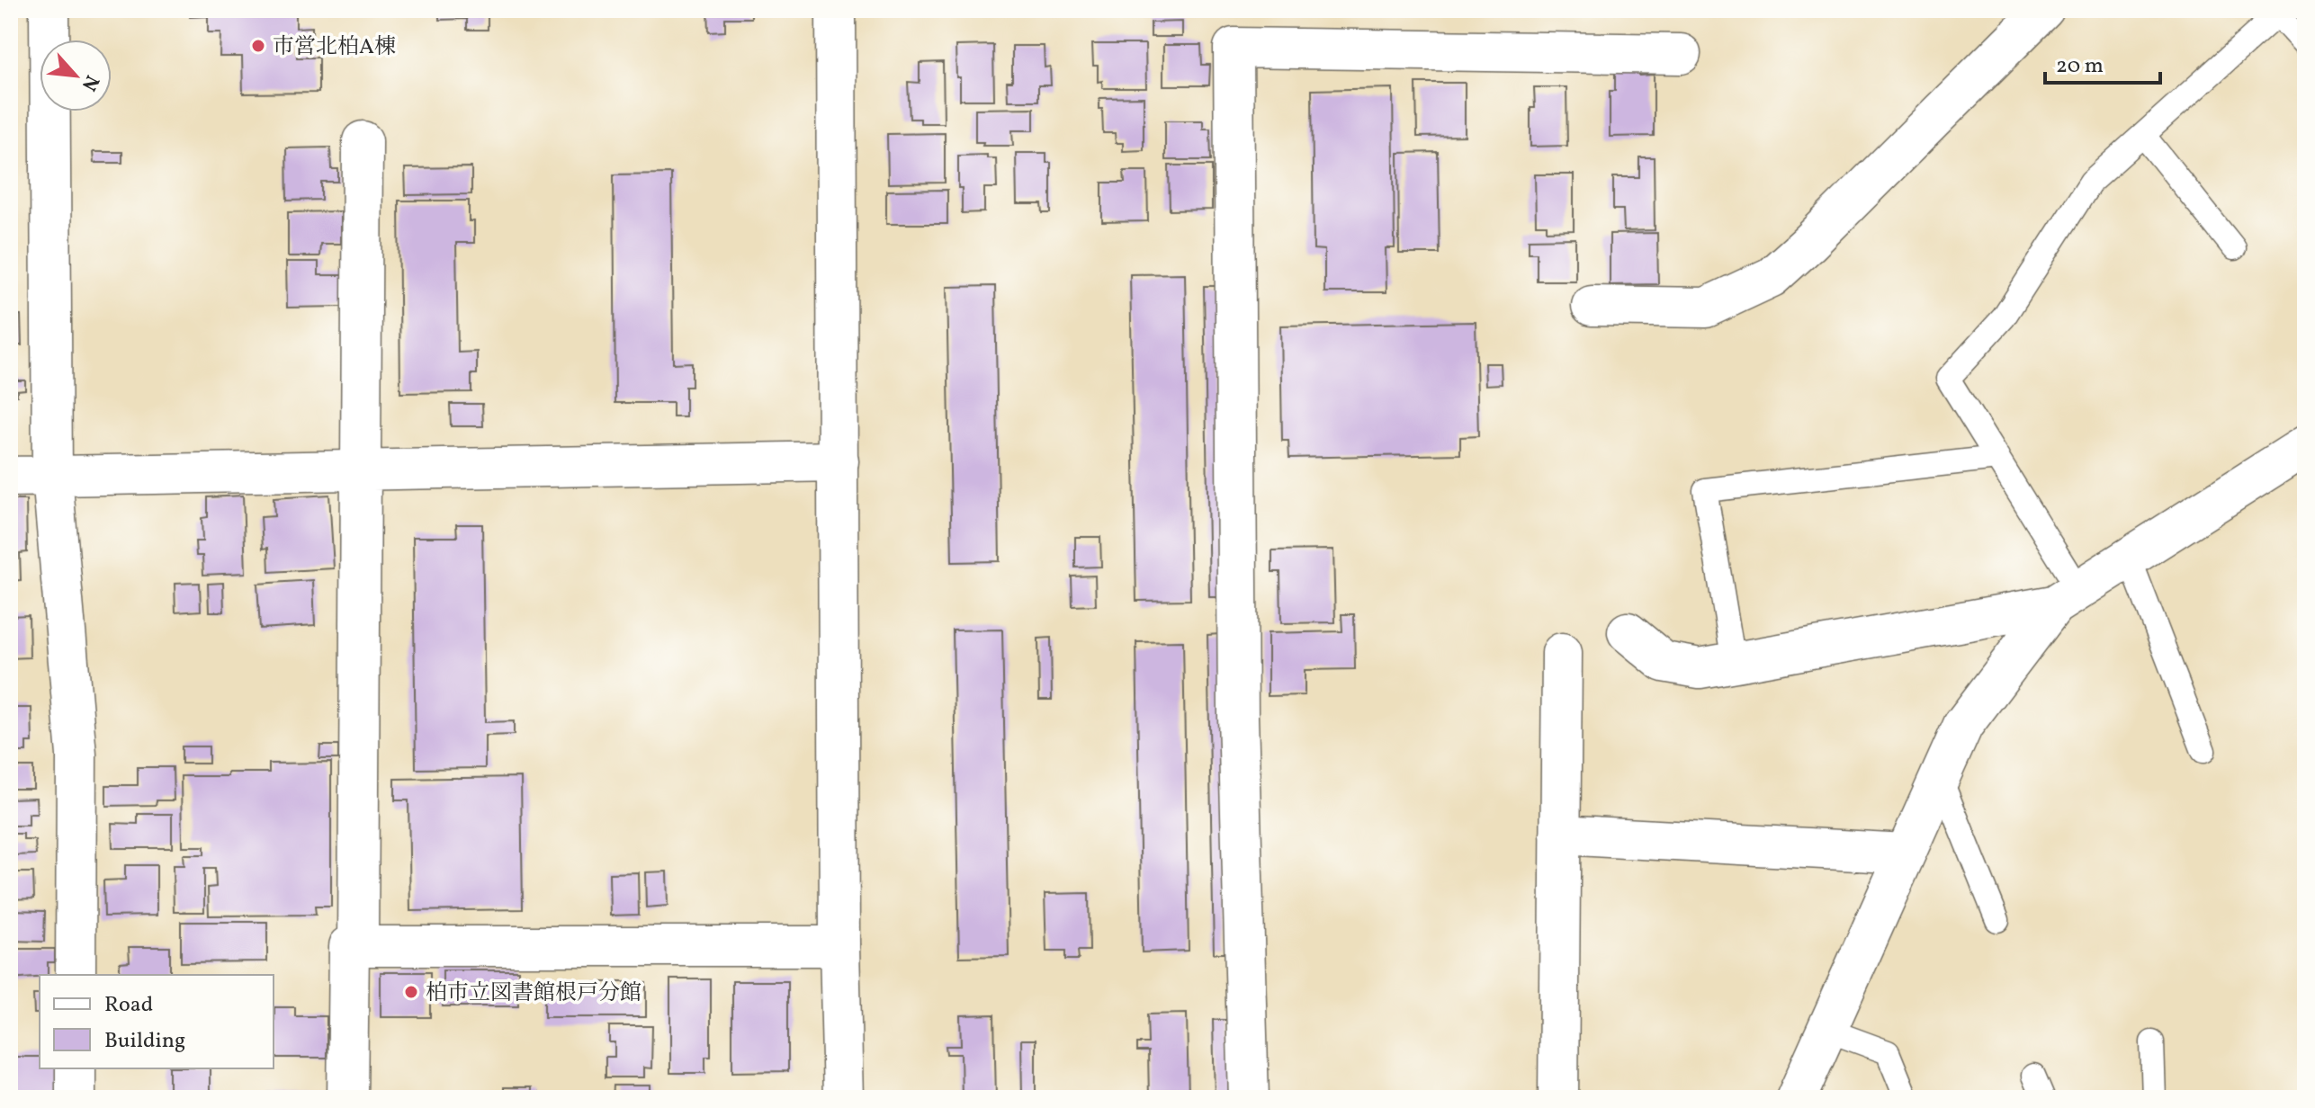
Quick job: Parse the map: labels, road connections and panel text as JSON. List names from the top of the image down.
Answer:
{
  "places": ["市営北柏A棟", "柏市立図書館根戸分館"],
  "legend": ["Road", "Building"],
  "scale_bar": "20 m",
  "north": "bottom right"
}
